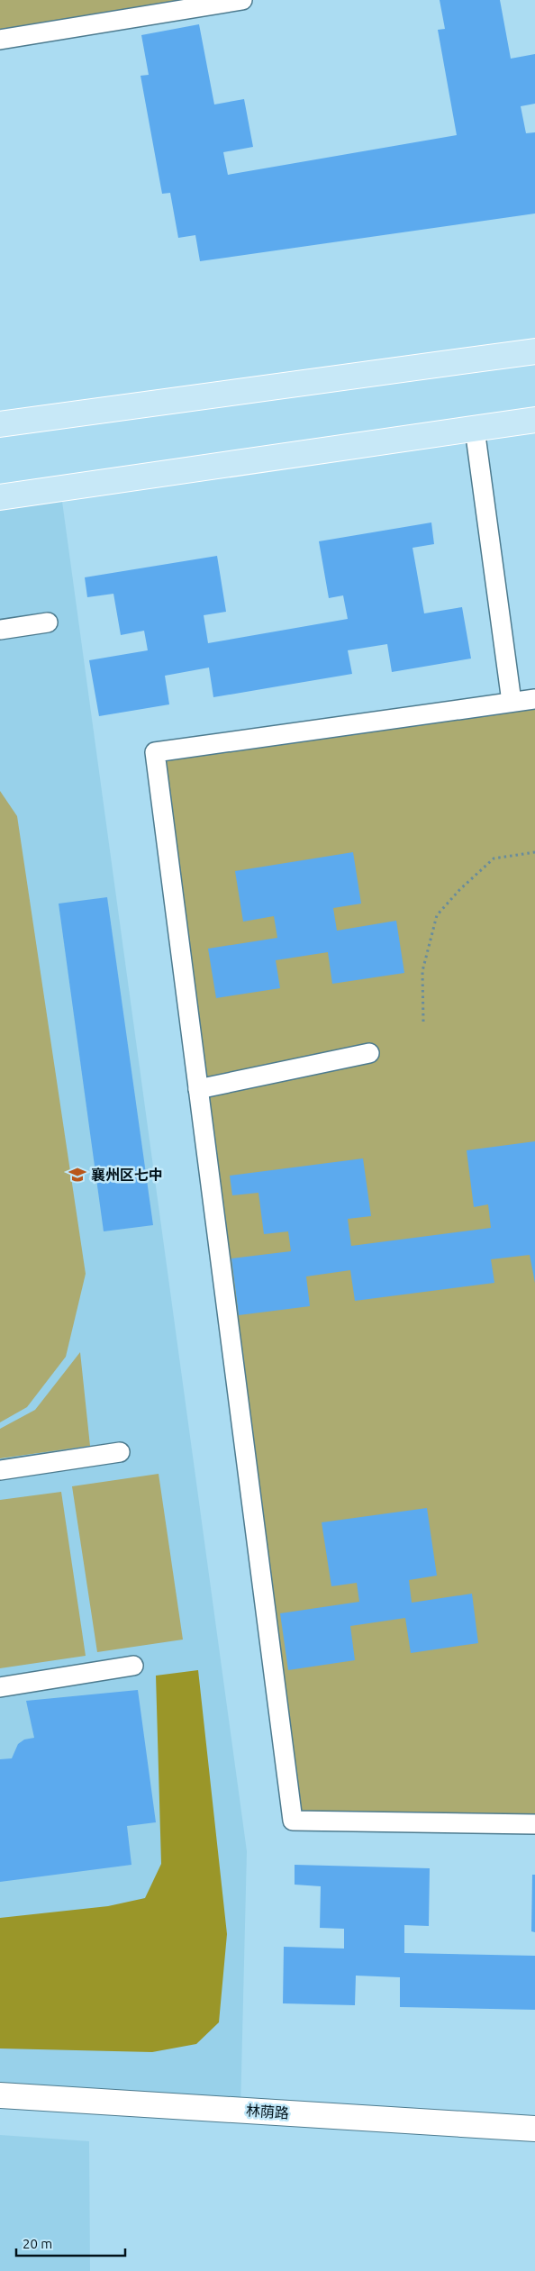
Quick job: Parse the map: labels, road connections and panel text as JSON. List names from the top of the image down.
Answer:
{
  "streets": {
    "street": ["林荫路"]
  },
  "places": {
    "school or university": ["襄州区七中"]
  },
  "scale_bar": "20 m"
}
